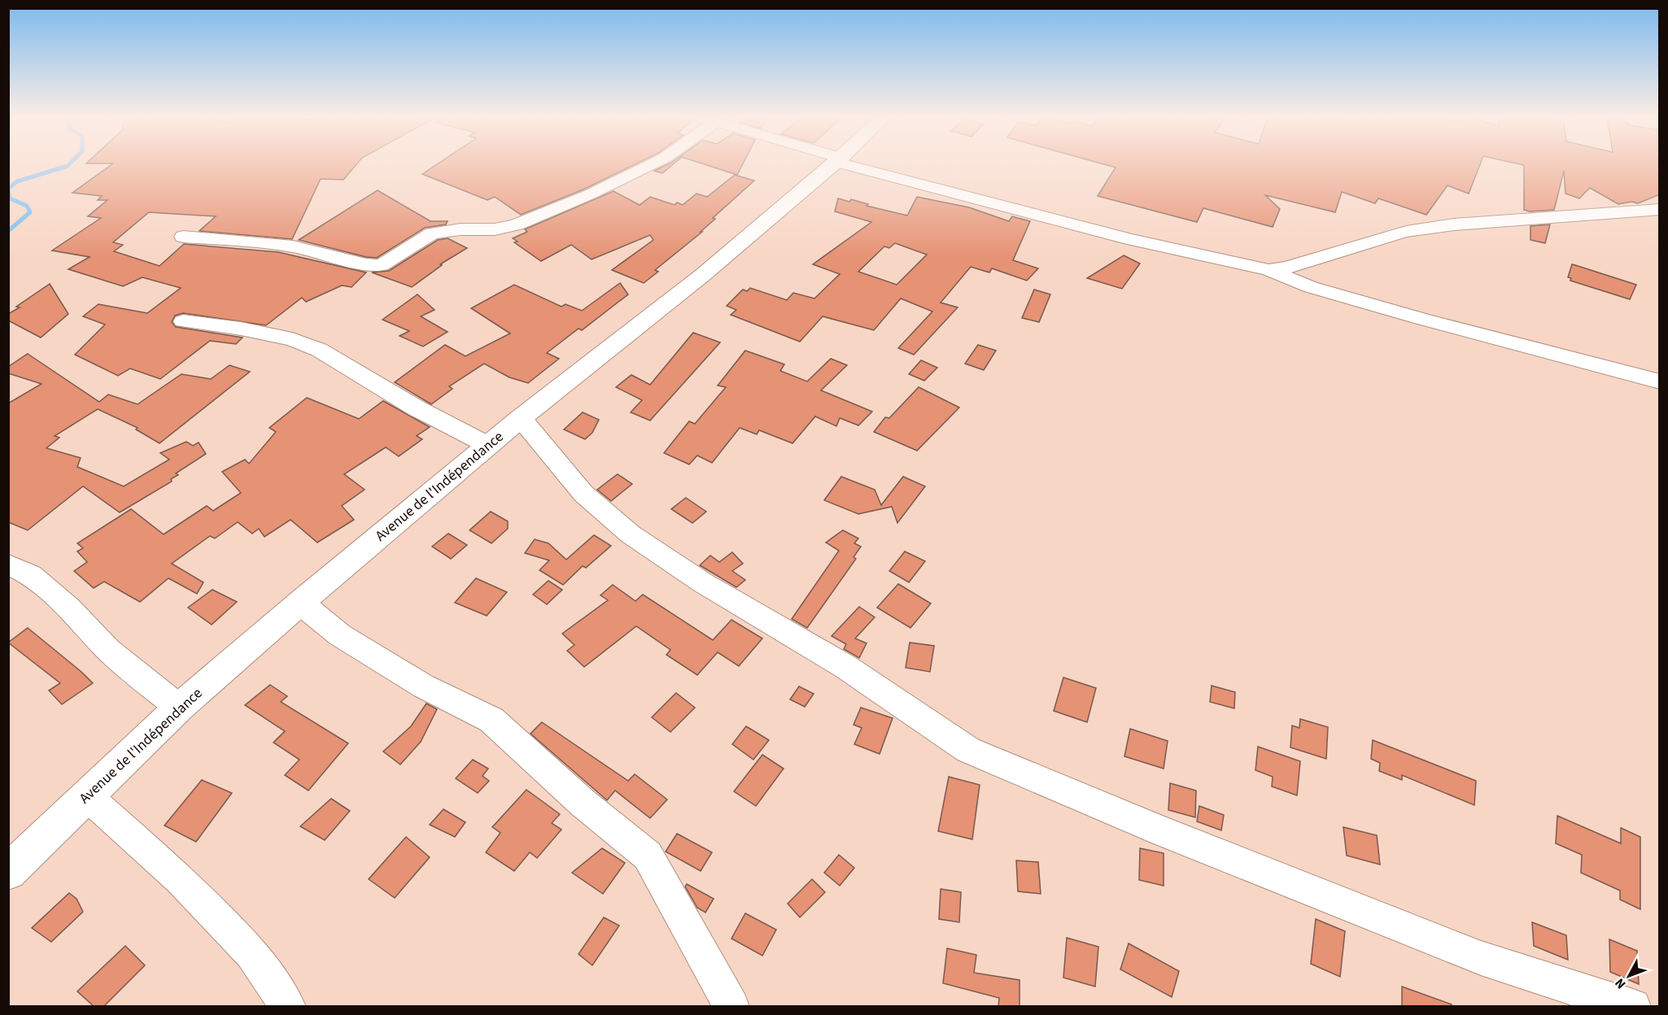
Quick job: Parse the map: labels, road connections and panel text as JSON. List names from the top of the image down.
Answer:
{
  "streets": {
    "main road": ["Avenue de l'Indépendance"]
  },
  "north": "bottom left"
}
